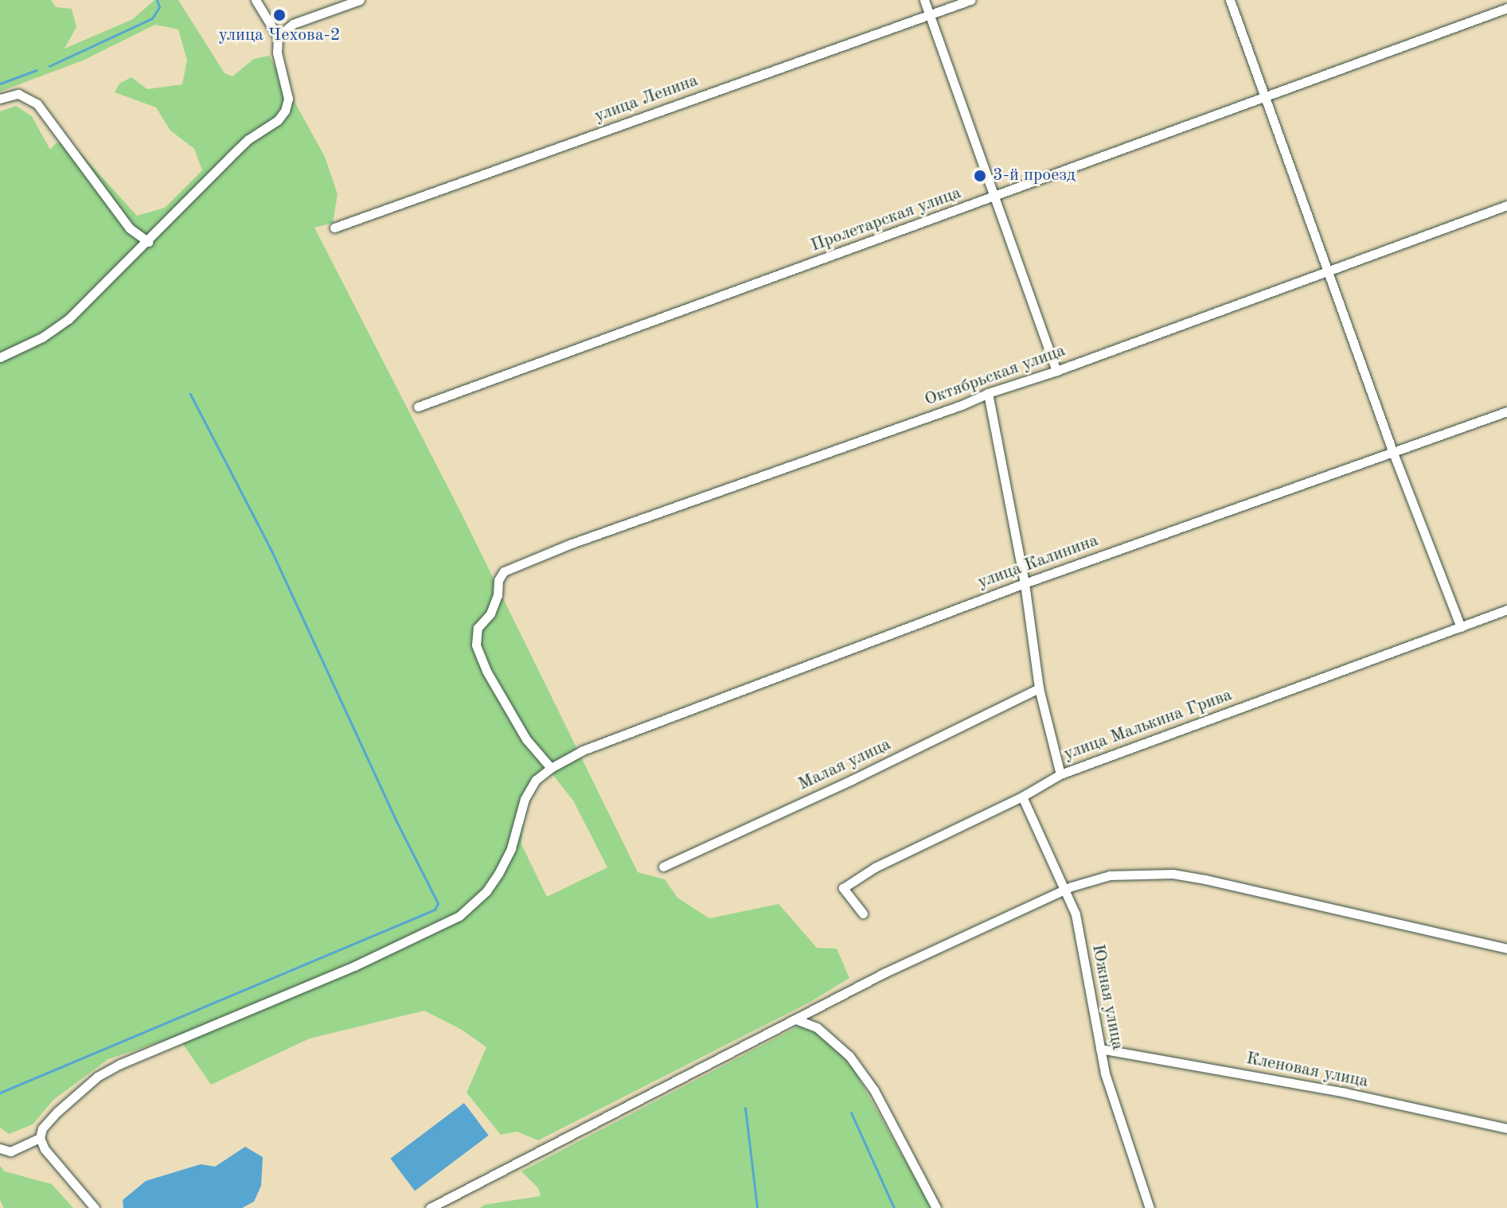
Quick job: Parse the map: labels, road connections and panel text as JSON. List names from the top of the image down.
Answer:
{
  "streets": {
    "street": [
      "улица Ленина",
      "Пролетарская улица",
      "Октябрьская улица",
      "улица Калинина",
      "улица Малькина Грива",
      "Малая улица",
      "Южная улица",
      "Кленовая улица"
    ]
  },
  "crossings": [
    ["Октябрьская улица", "улица Калинина"],
    ["улица Малькина Грива", "Южная улица"],
    ["Южная улица", "Кленовая улица"]
  ],
  "places": ["улица Чехова-2", "3-й проезд"]
}
